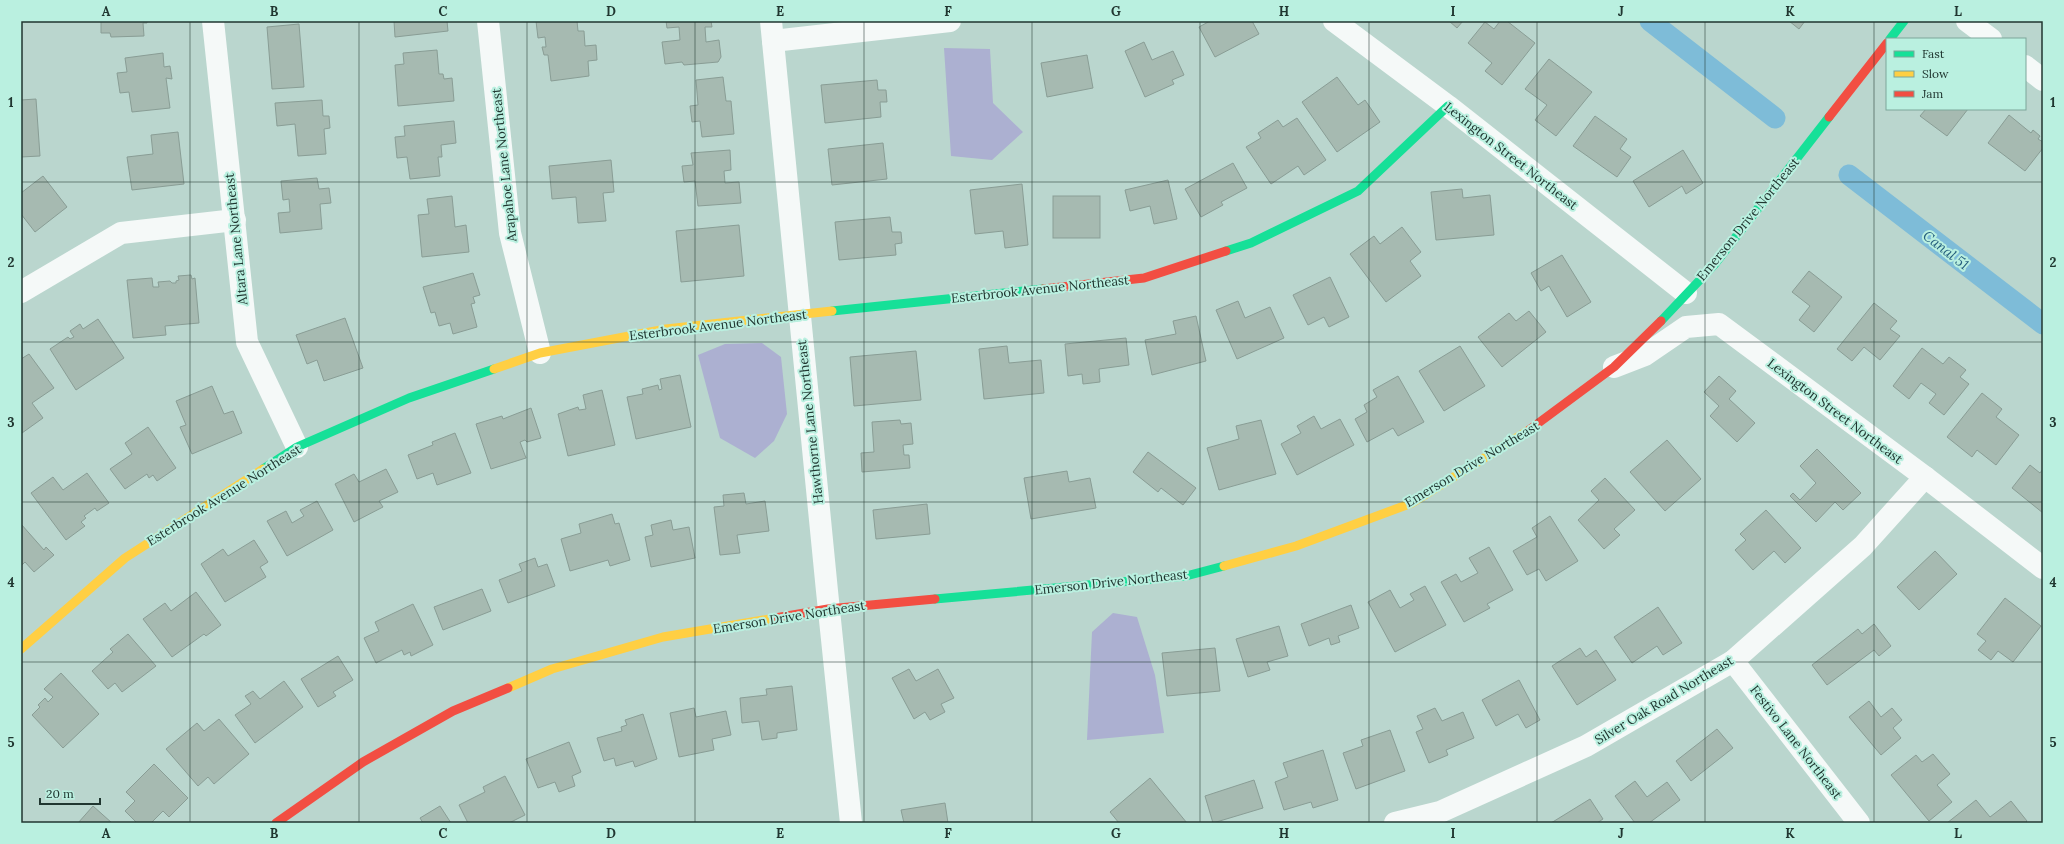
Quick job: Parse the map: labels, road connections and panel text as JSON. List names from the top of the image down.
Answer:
{
  "streets": {
    "street": [
      "Lexington Street Northeast",
      "Arapahoe Lane Northeast",
      "Emerson Drive Northeast",
      "Altara Lane Northeast",
      "Esterbrook Avenue Northeast",
      "Hawthorne Lane Northeast",
      "Silver Oak Road Northeast",
      "Festivo Lane Northeast"
    ]
  },
  "crossings": [
    ["Lexington Street Northeast", "Emerson Drive Northeast"],
    ["Lexington Street Northeast", "Esterbrook Avenue Northeast"],
    ["Lexington Street Northeast", "Silver Oak Road Northeast"],
    ["Arapahoe Lane Northeast", "Esterbrook Avenue Northeast"],
    ["Emerson Drive Northeast", "Hawthorne Lane Northeast"],
    ["Altara Lane Northeast", "Esterbrook Avenue Northeast"],
    ["Esterbrook Avenue Northeast", "Hawthorne Lane Northeast"],
    ["Silver Oak Road Northeast", "Festivo Lane Northeast"]
  ],
  "water": ["Canal 51"],
  "legend": ["Fast", "Slow", "Jam"],
  "scale_bar": "20 m",
  "grid": {
    "columns": [
      "A",
      "B",
      "C",
      "D",
      "E",
      "F",
      "G",
      "H",
      "I",
      "J",
      "K",
      "L"
    ],
    "rows": [
      "1",
      "2",
      "3",
      "4",
      "5"
    ]
  }
}
